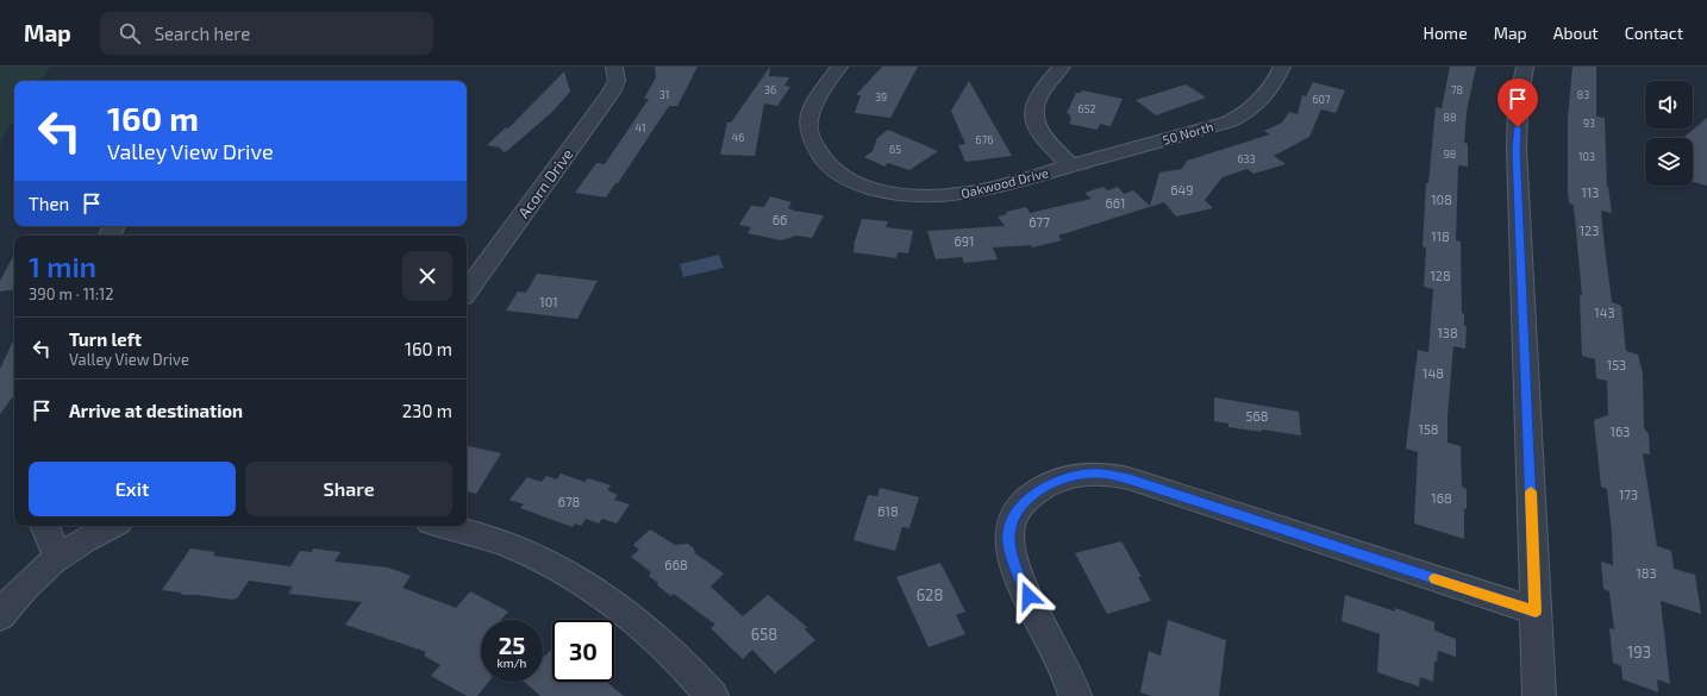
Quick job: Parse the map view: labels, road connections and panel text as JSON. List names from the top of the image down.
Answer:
{
  "streets": {
    "street": ["50 North", "Acorn Drive", "Oakwood Drive"]
  },
  "crossings": [
    ["50 North", "Oakwood Drive"]
  ],
  "house_numbers": [
    "36",
    "78",
    "31",
    "83",
    "39",
    "607",
    "652",
    "88",
    "93",
    "41",
    "46",
    "676",
    "65",
    "98",
    "103",
    "633",
    "649",
    "113",
    "108",
    "661",
    "66",
    "677",
    "123",
    "118",
    "691",
    "128",
    "101",
    "143",
    "138",
    "153",
    "148",
    "568",
    "158",
    "163",
    "173",
    "168",
    "678",
    "618",
    "668",
    "183",
    "628",
    "658",
    "193"
  ],
  "page": {
    "header": "Map",
    "search": "Search here",
    "nav": [
      "Home",
      "Map",
      "About",
      "Contact"
    ],
    "turn": ["160 m", "Valley View Drive"],
    "then": "Then",
    "heading": ["1 min", "390 m · 11:12"],
    "list": [
      {
        "name": "Turn left",
        "note": "Valley View Drive",
        "value": "160 m"
      },
      {
        "name": "Arrive at destination",
        "value": "230 m"
      }
    ],
    "buttons": ["Exit", "Share"],
    "speed": "25 km/h",
    "limit": "30"
  }
}
